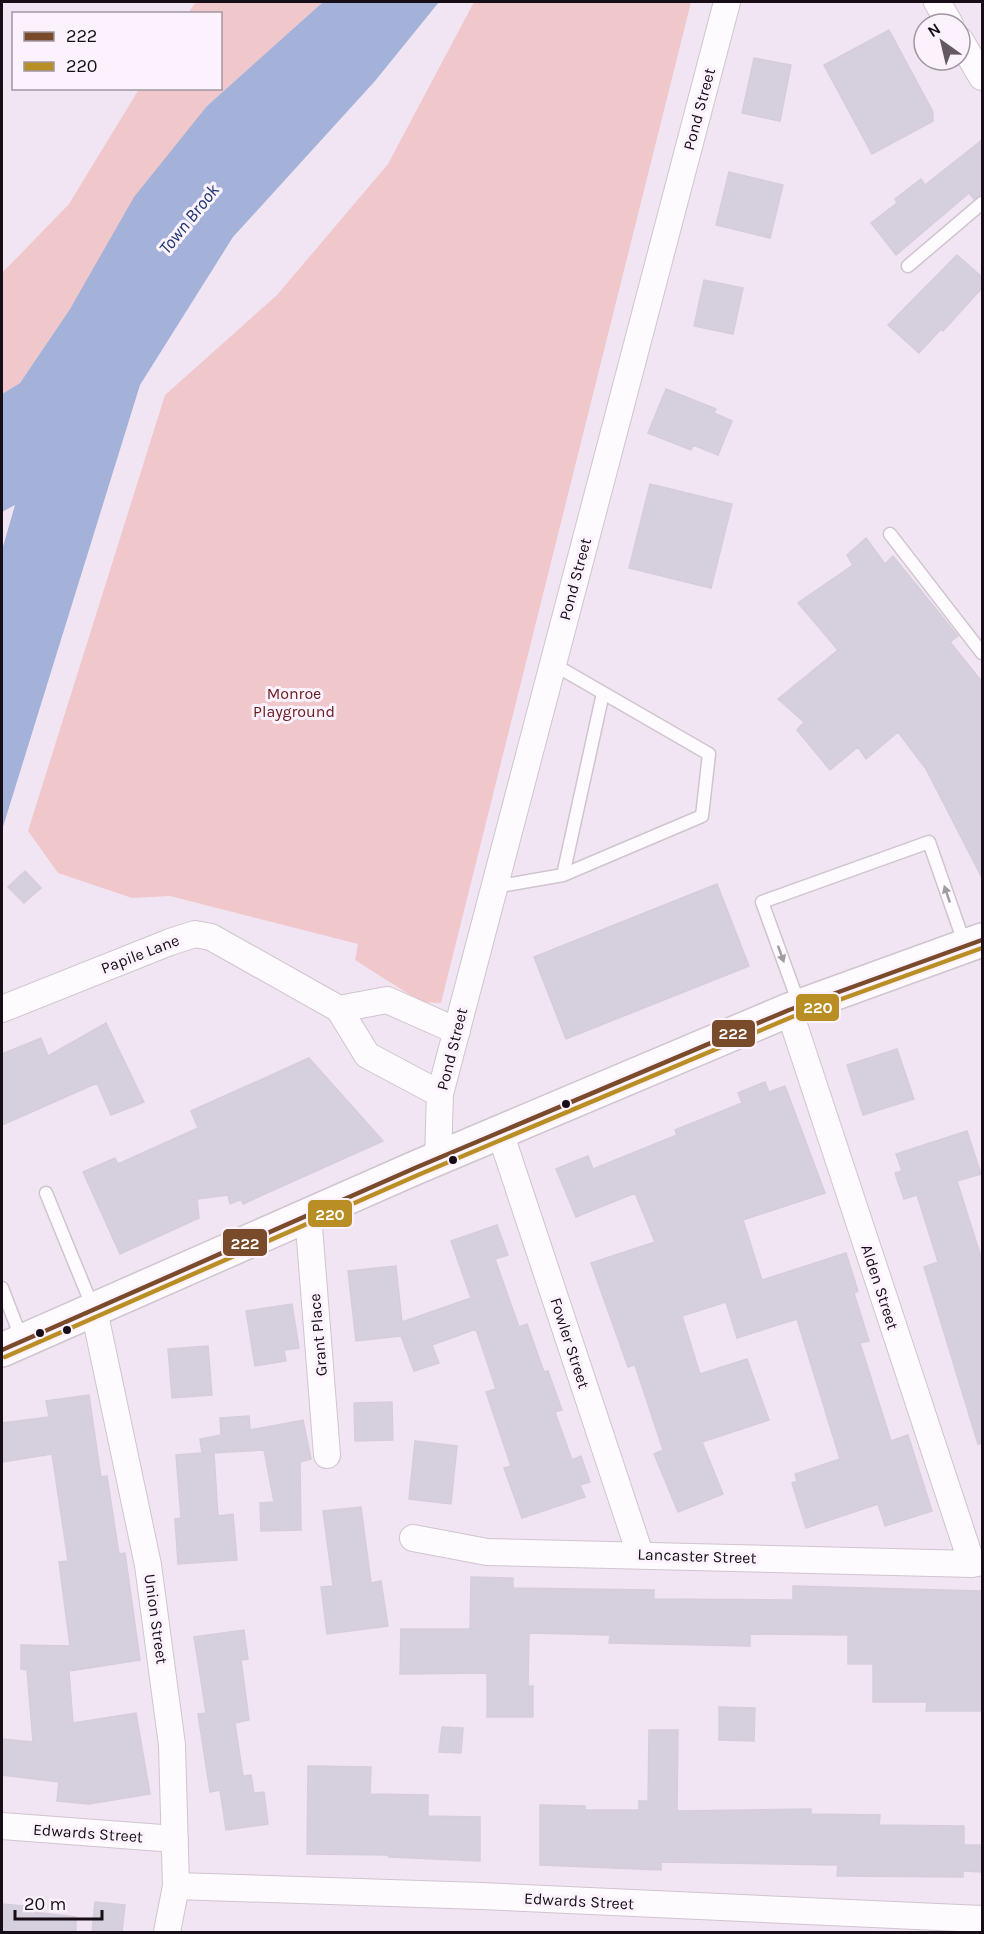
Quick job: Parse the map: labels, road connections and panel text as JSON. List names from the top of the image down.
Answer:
{
  "streets": {
    "street": [
      "Pond Street",
      "Papile Lane",
      "Alden Street",
      "Grant Place",
      "Fowler Street",
      "Lancaster Street",
      "Union Street",
      "Edwards Street"
    ]
  },
  "crossings": [
    ["Pond Street", "Papile Lane"],
    ["Alden Street", "Lancaster Street"],
    ["Fowler Street", "Lancaster Street"],
    ["Union Street", "Edwards Street"]
  ],
  "water": ["Town Brook"],
  "parks": ["Monroe Playground"],
  "lines": ["transit line 222", "transit line 220"],
  "legend": ["222", "220"],
  "scale_bar": "20 m",
  "north": "top left"
}
